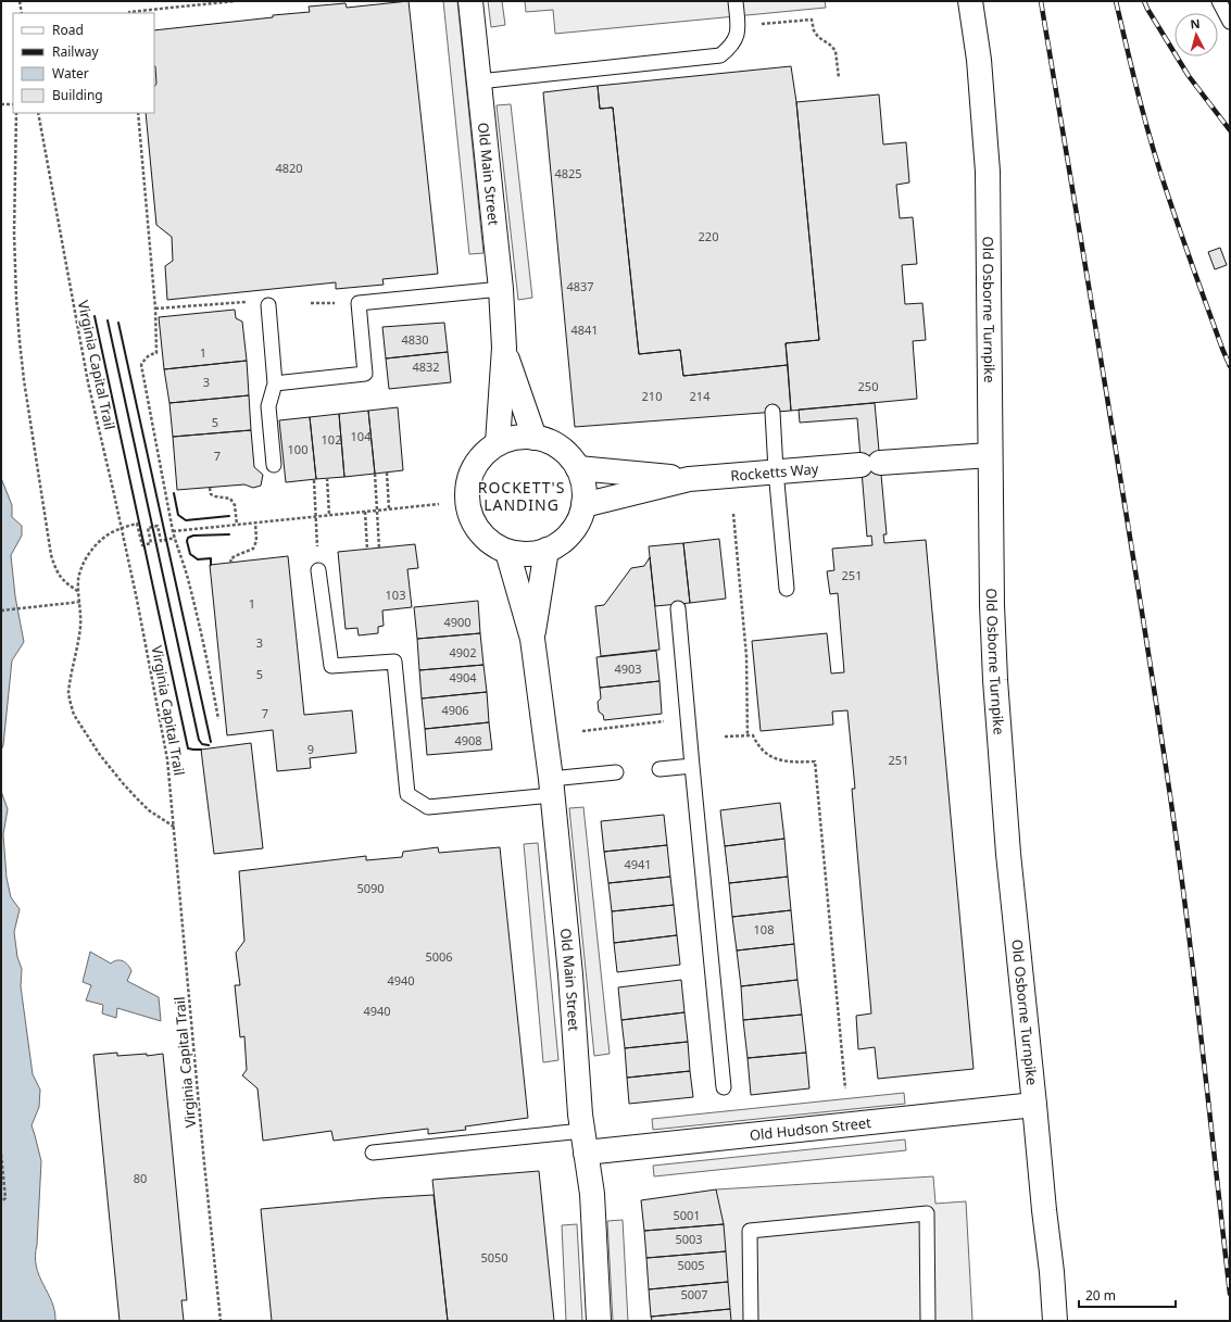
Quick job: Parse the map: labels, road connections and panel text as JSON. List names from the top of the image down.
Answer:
{
  "streets": {
    "street": [
      "Old Main Street",
      "Old Osborne Turnpike",
      "Rocketts Way",
      "Old Hudson Street"
    ],
    "path": ["Virginia Capital Trail"]
  },
  "crossings": [
    ["Old Main Street", "Rocketts Way"],
    ["Old Main Street", "Old Hudson Street"],
    ["Old Osborne Turnpike", "Rocketts Way"],
    ["Old Osborne Turnpike", "Old Hudson Street"]
  ],
  "districts": ["ROCKETT'S LANDING"],
  "house_numbers": [
    "4820",
    "4825",
    "220",
    "4837",
    "4841",
    "4830",
    "1",
    "4832",
    "3",
    "250",
    "210",
    "214",
    "5",
    "104",
    "102",
    "100",
    "7",
    "251",
    "103",
    "1",
    "4900",
    "3",
    "4902",
    "4903",
    "5",
    "4904",
    "4906",
    "7",
    "4908",
    "9",
    "251",
    "4941",
    "5090",
    "108",
    "5006",
    "4940",
    "4940",
    "80",
    "5001",
    "5003",
    "5050",
    "5005",
    "5007"
  ],
  "legend": [
    "Road",
    "Railway",
    "Water",
    "Building"
  ],
  "scale_bar": "20 m",
  "north": "top"
}
